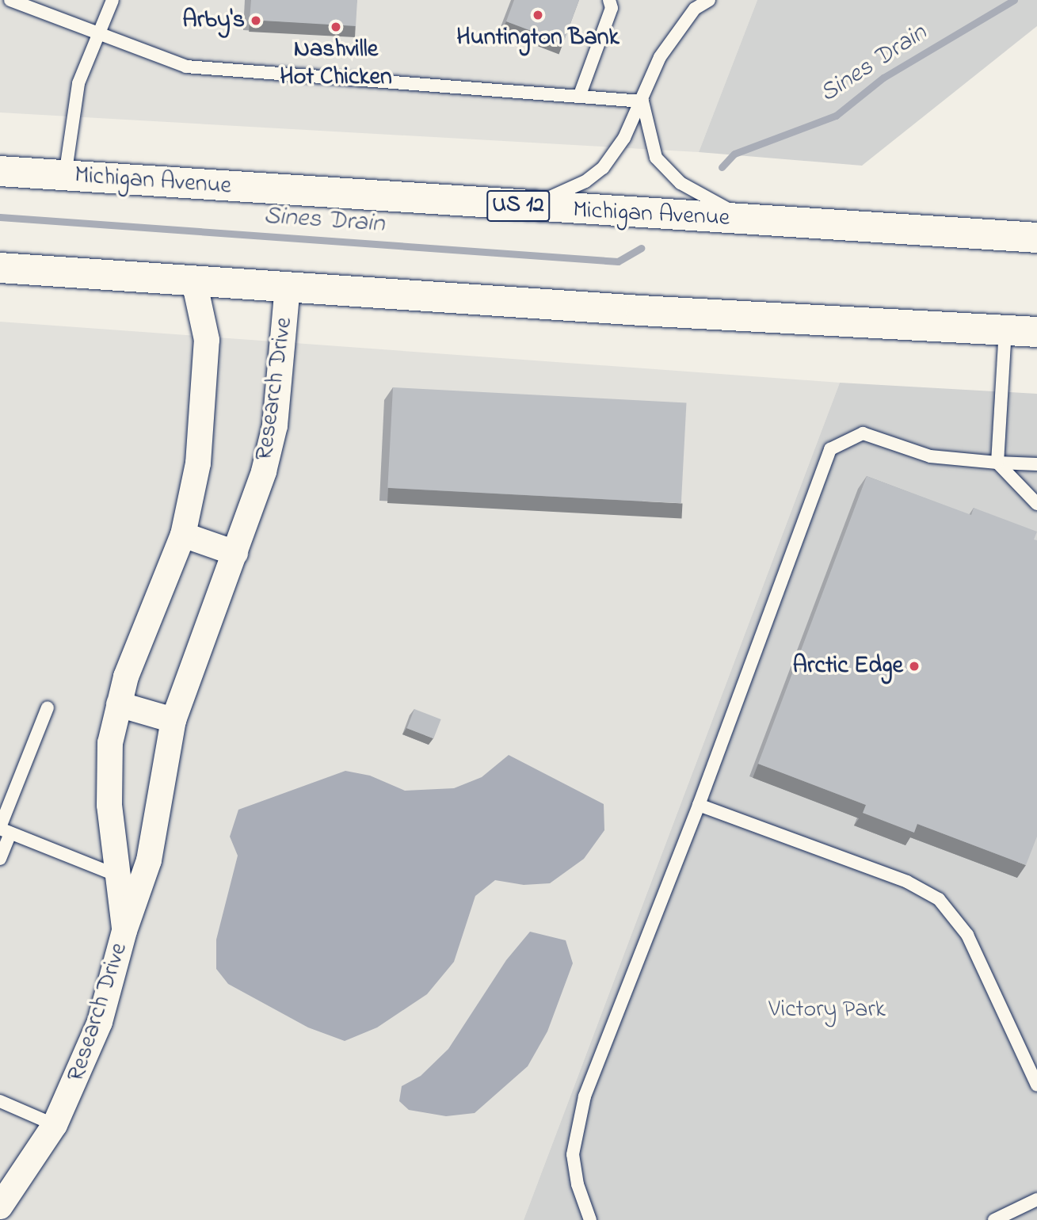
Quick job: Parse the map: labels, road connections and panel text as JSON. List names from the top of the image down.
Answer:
{
  "streets": {
    "main road": ["Michigan Avenue", "US 12"],
    "street": ["Research Drive"]
  },
  "water": ["Sines Drain"],
  "parks": ["Victory Park"],
  "places": [
    "Huntington Bank",
    "Arby's",
    "Nashville Hot Chicken",
    "Arctic Edge"
  ]
}
